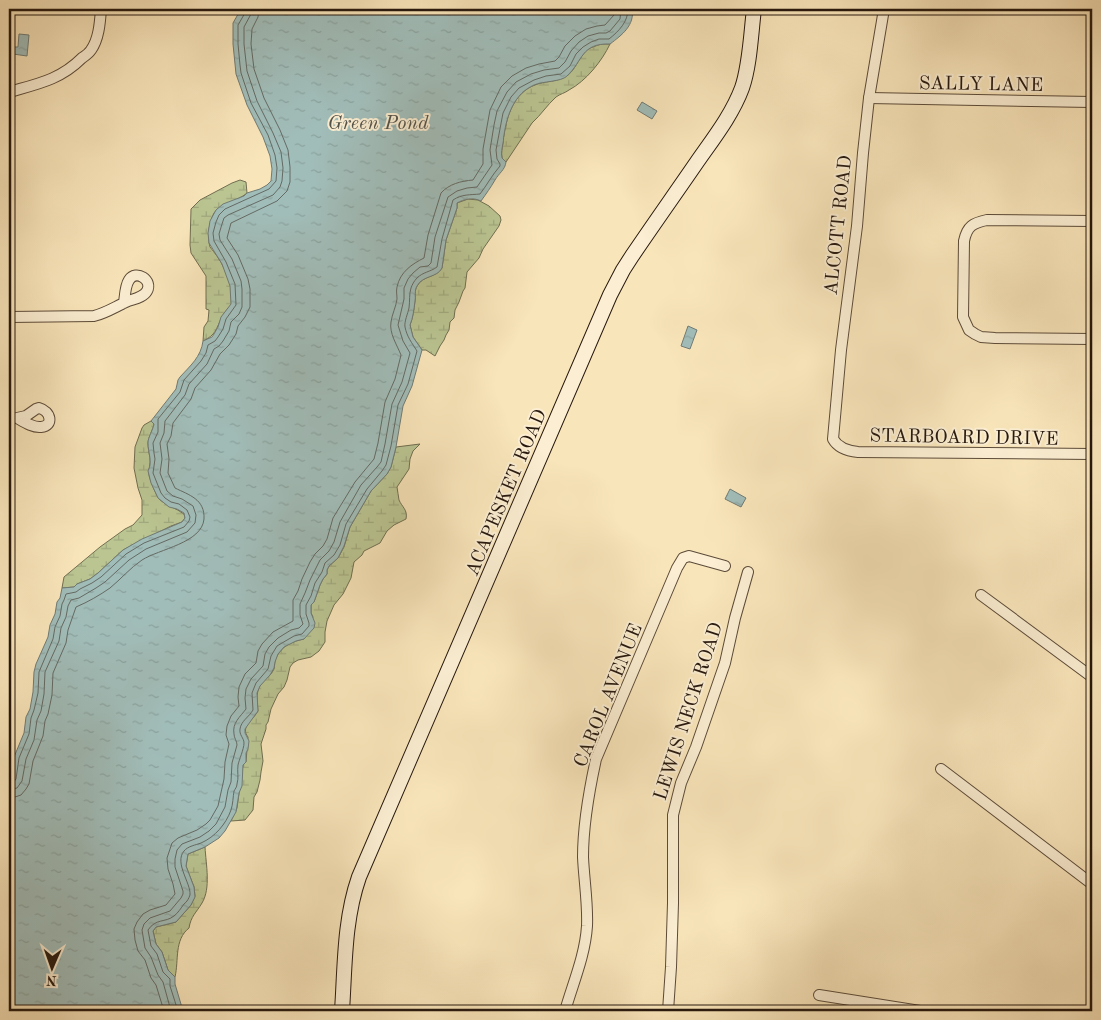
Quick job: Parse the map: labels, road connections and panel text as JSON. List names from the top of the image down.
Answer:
{
  "streets": {
    "main road": ["ACAPESKET ROAD"],
    "street": [
      "SALLY LANE",
      "ALCOTT ROAD",
      "STARBOARD DRIVE",
      "CAROL AVENUE",
      "LEWIS NECK ROAD"
    ]
  },
  "crossings": [
    ["SALLY LANE", "ALCOTT ROAD"],
    ["ALCOTT ROAD", "STARBOARD DRIVE"]
  ],
  "water": ["Green Pond"],
  "north": "bottom"
}
